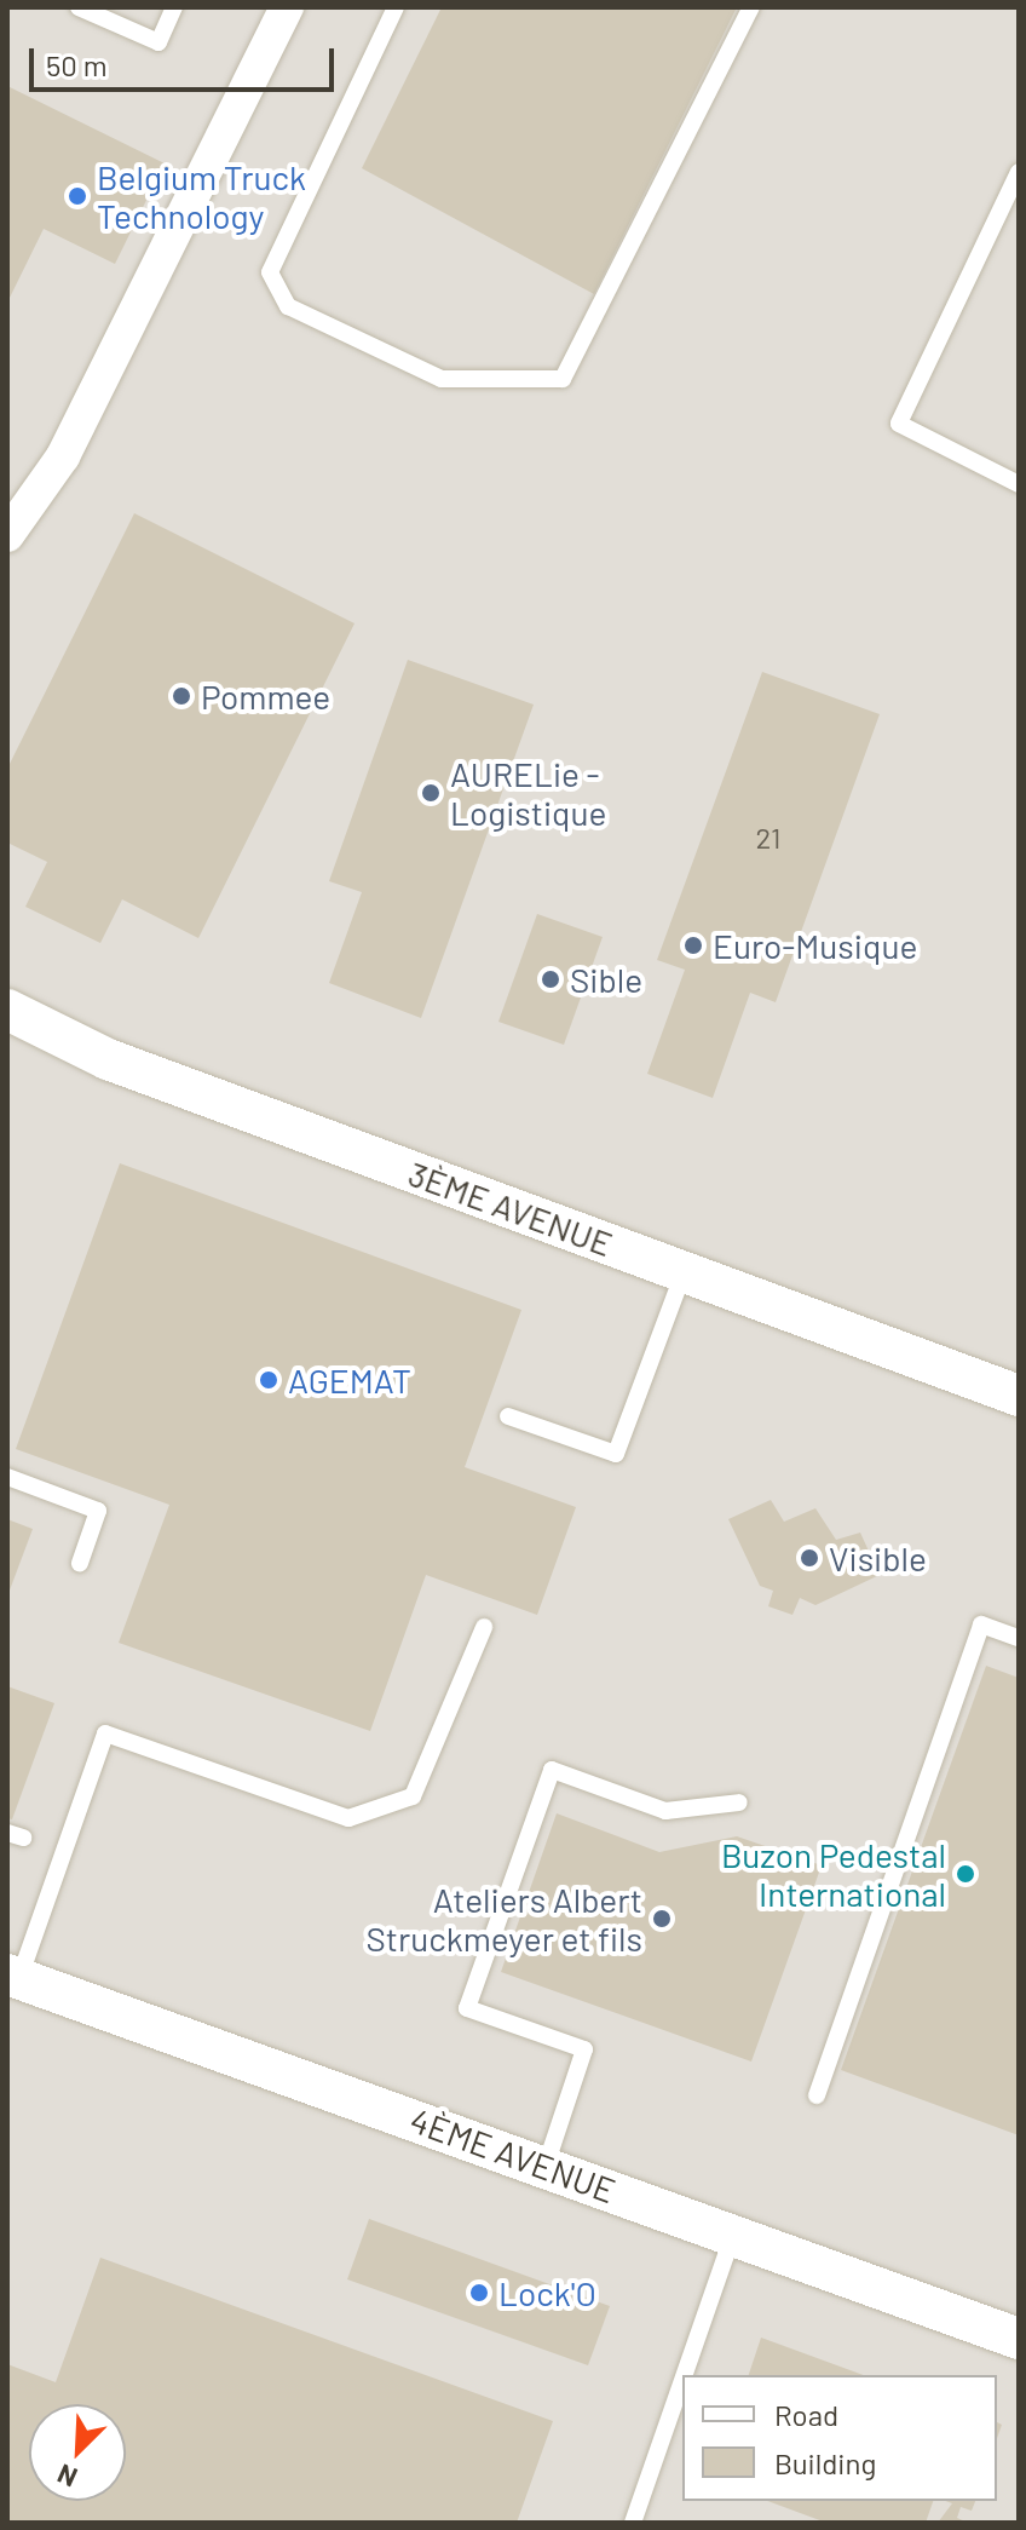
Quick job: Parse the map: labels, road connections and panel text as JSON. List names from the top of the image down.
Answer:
{
  "streets": {
    "street": ["3ÈME AVENUE", "4ÈME AVENUE"]
  },
  "places": [
    "Belgium Truck Technology",
    "Pommee",
    "AURELie - Logistique",
    "Euro-Musique",
    "Sible",
    "AGEMAT",
    "Visible",
    "Buzon Pedestal International",
    "Ateliers Albert Struckmeyer et fils",
    "Lock'O"
  ],
  "house_numbers": ["21"],
  "legend": ["Road", "Building"],
  "scale_bar": "50 m",
  "north": "bottom left"
}
